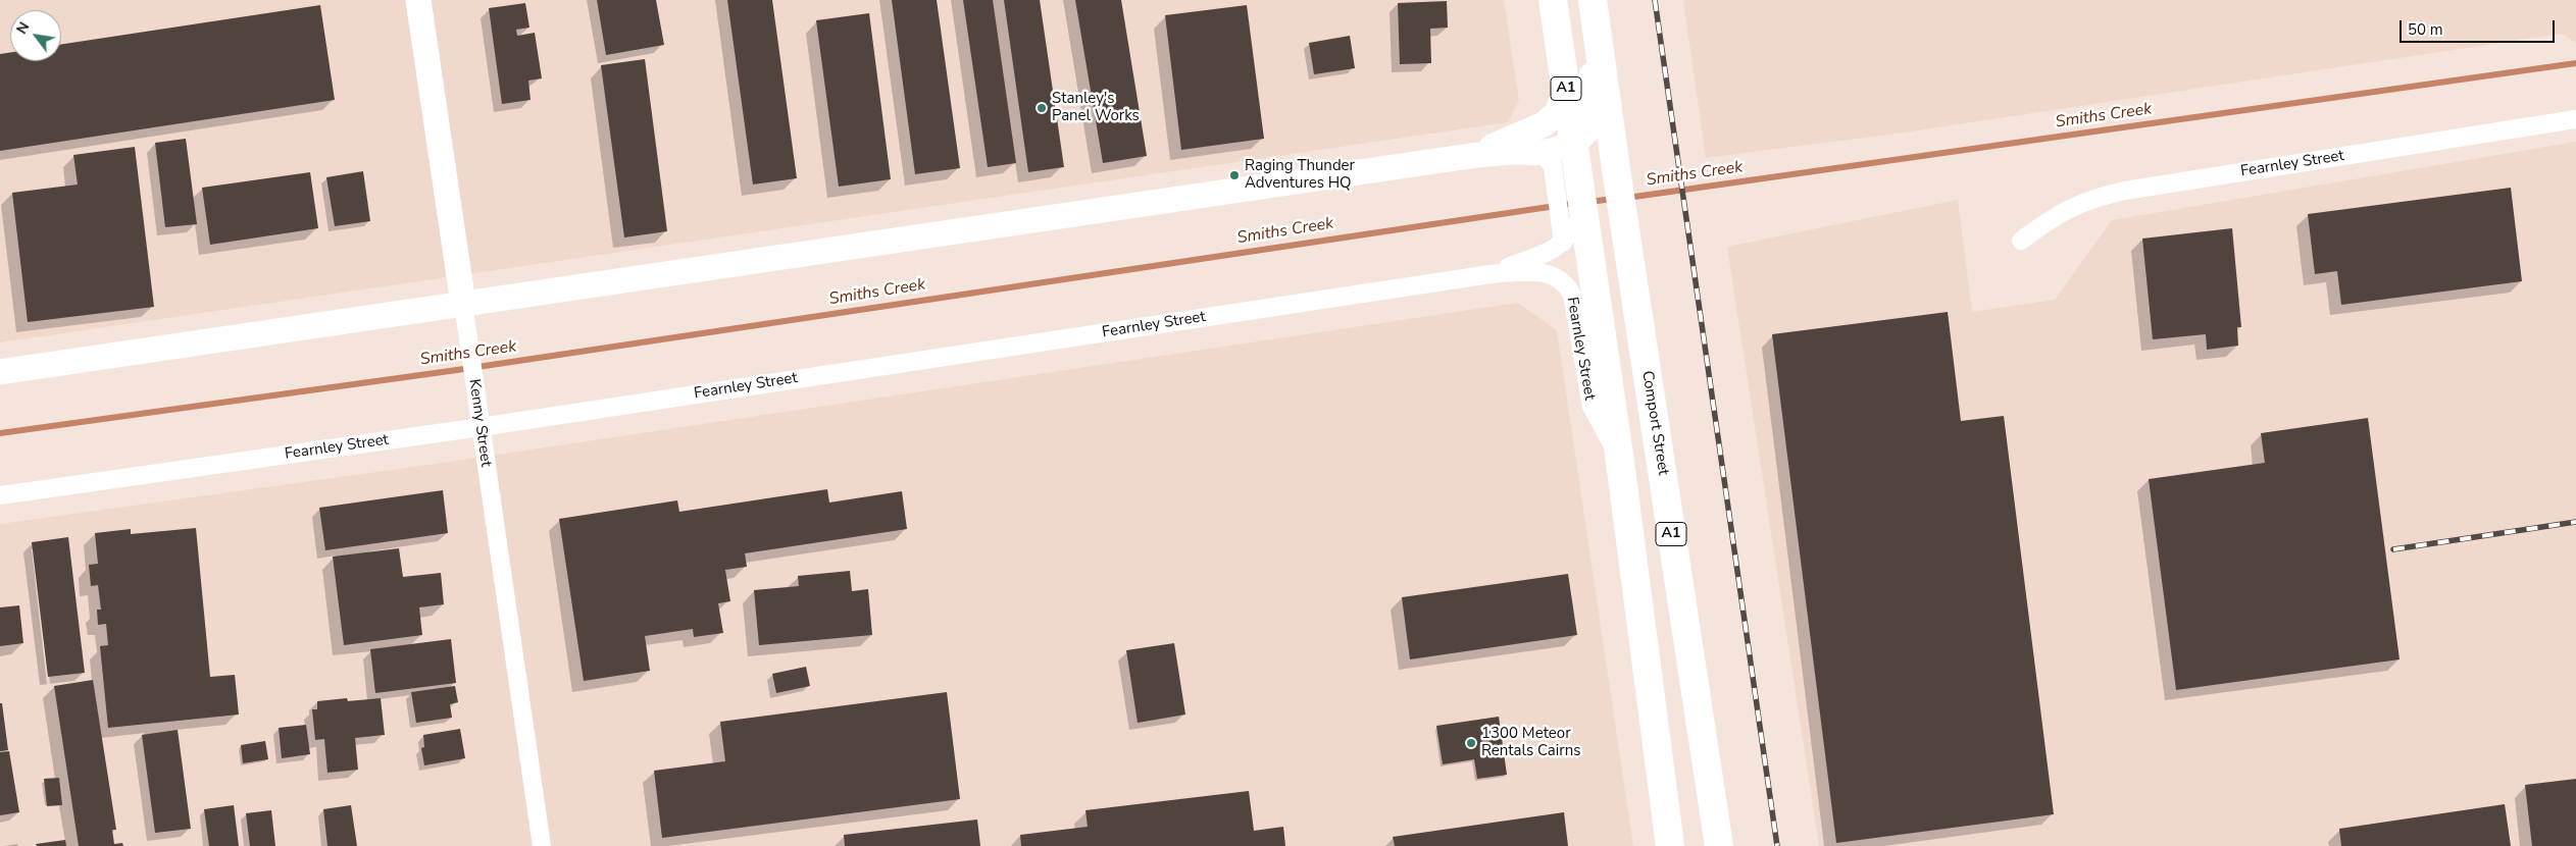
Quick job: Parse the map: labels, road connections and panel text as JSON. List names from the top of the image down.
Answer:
{
  "streets": {
    "highway": ["A1", "Comport Street"],
    "street": ["Fearnley Street", "Kenny Street"]
  },
  "crossings": [
    ["A1", "Fearnley Street"],
    ["Fearnley Street", "Kenny Street"]
  ],
  "water": ["Smiths Creek"],
  "places": ["Stanley's Panel Works", "Raging Thunder Adventures HQ", "1300 Meteor Rentals Cairns"],
  "scale_bar": "50 m",
  "north": "top left"
}
